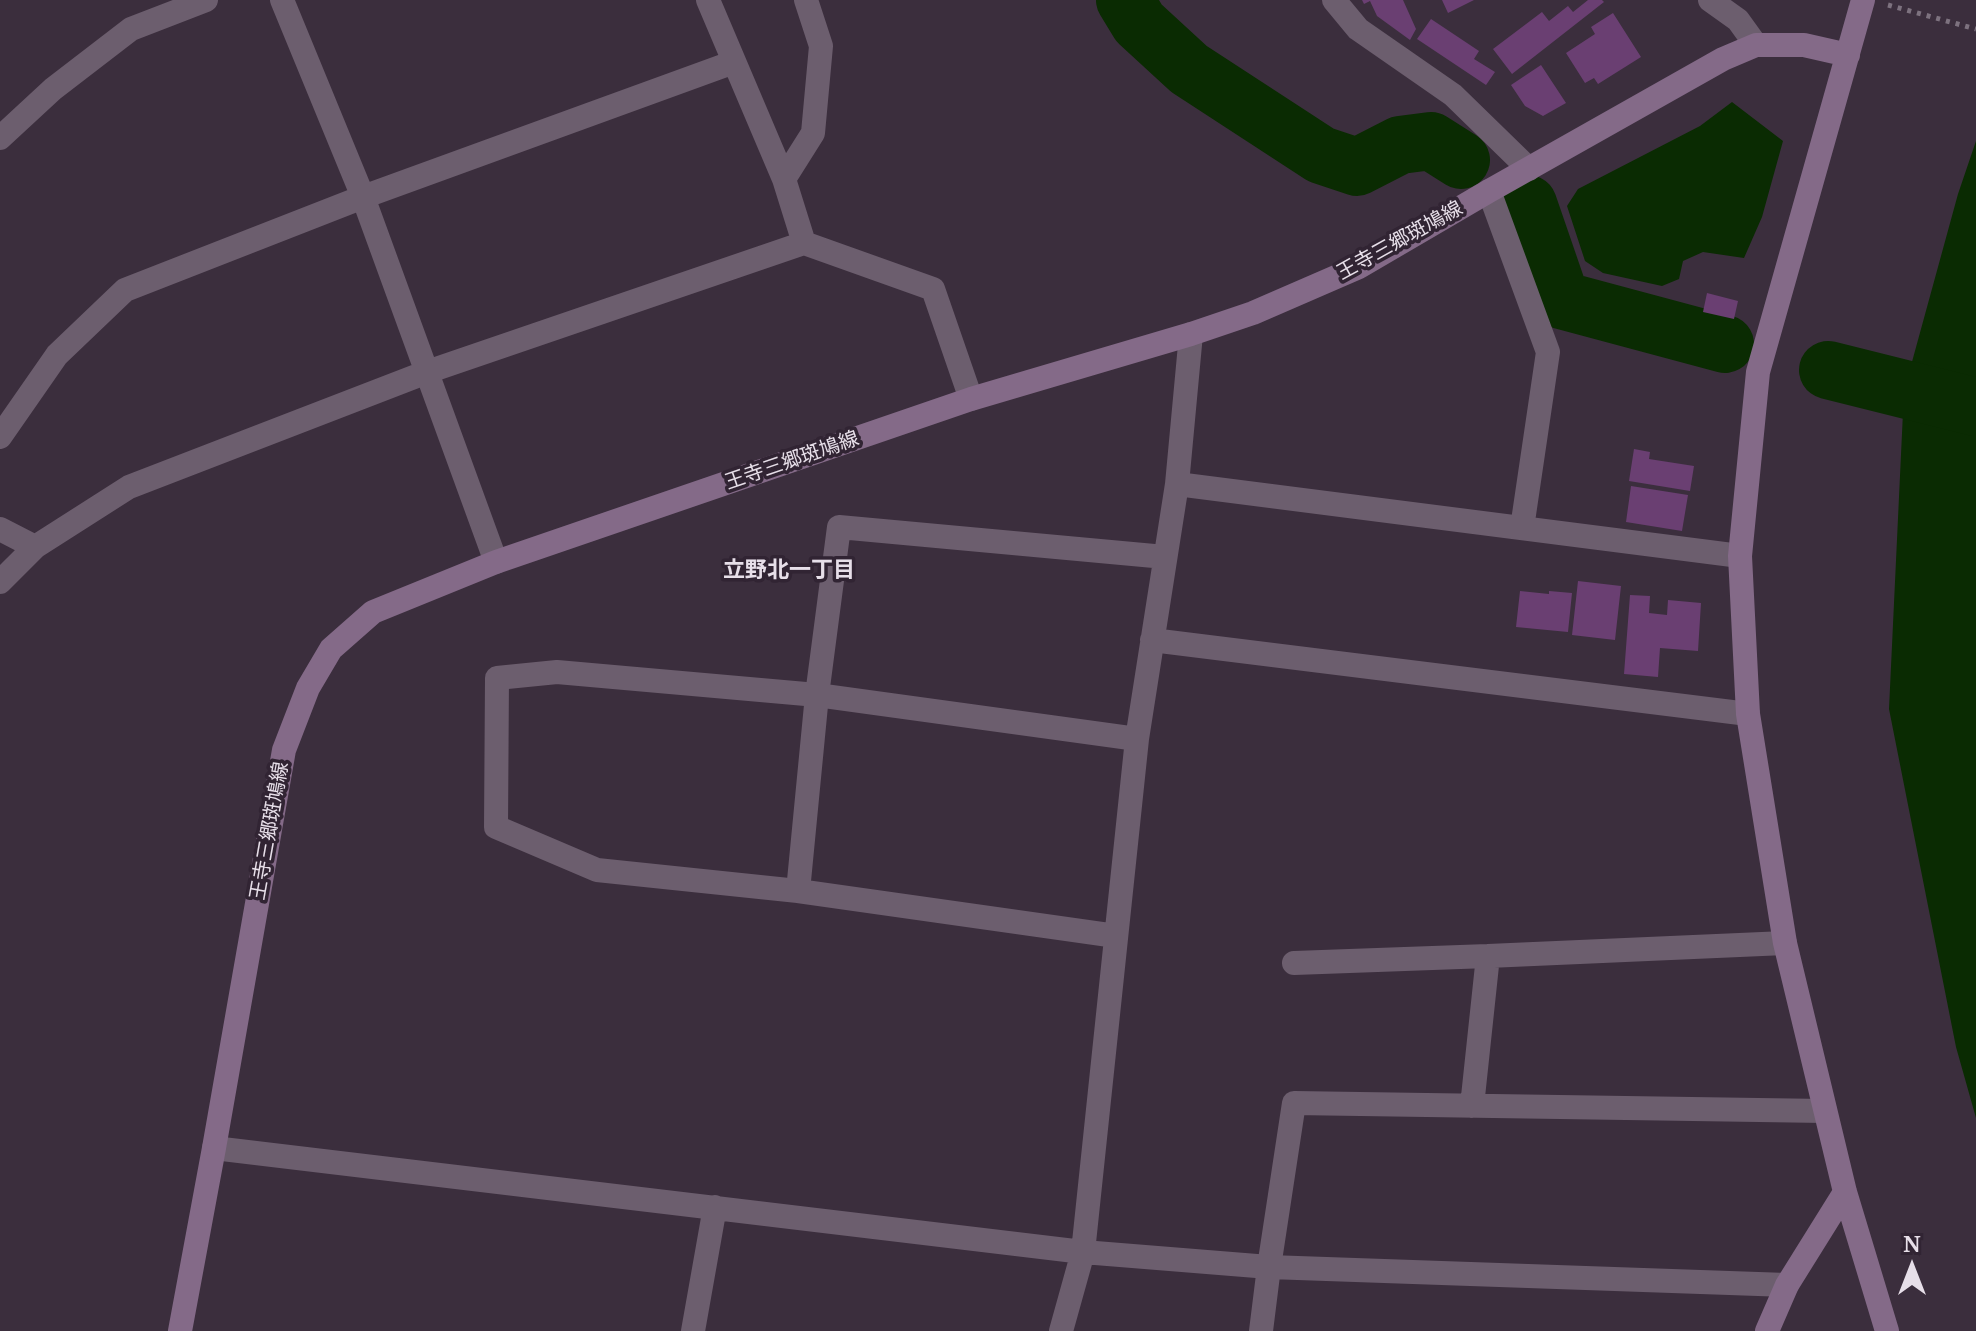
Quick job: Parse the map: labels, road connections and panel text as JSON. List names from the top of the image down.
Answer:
{
  "streets": {
    "main road": ["王寺三郷斑鳩線"]
  },
  "districts": ["立野北一丁目"],
  "north": "top"
}
